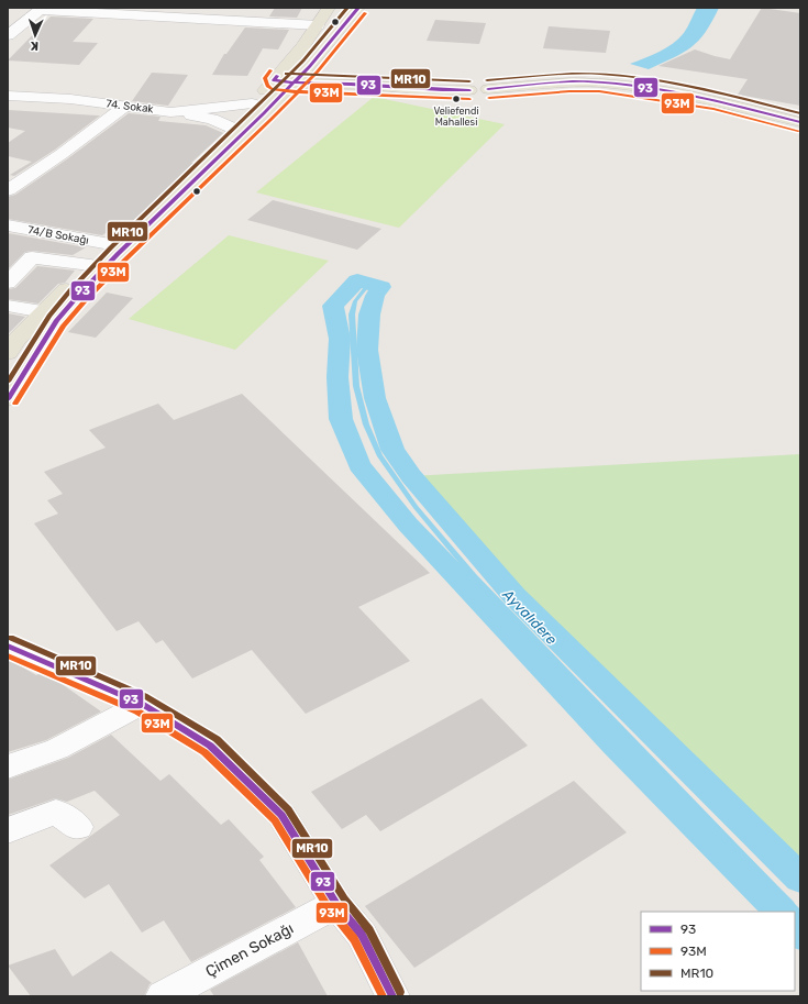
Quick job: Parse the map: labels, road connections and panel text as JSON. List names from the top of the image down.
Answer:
{
  "streets": {
    "street": ["74. Sokak", "74/B Sokağı", "Çimen Sokağı"]
  },
  "water": ["Ayvalıdere"],
  "places": ["Veliefendi Mahallesi"],
  "lines": ["transit line 93", "transit line MR10", "transit line 93M"],
  "legend": ["93", "93M", "MR10"],
  "north": "bottom"
}
